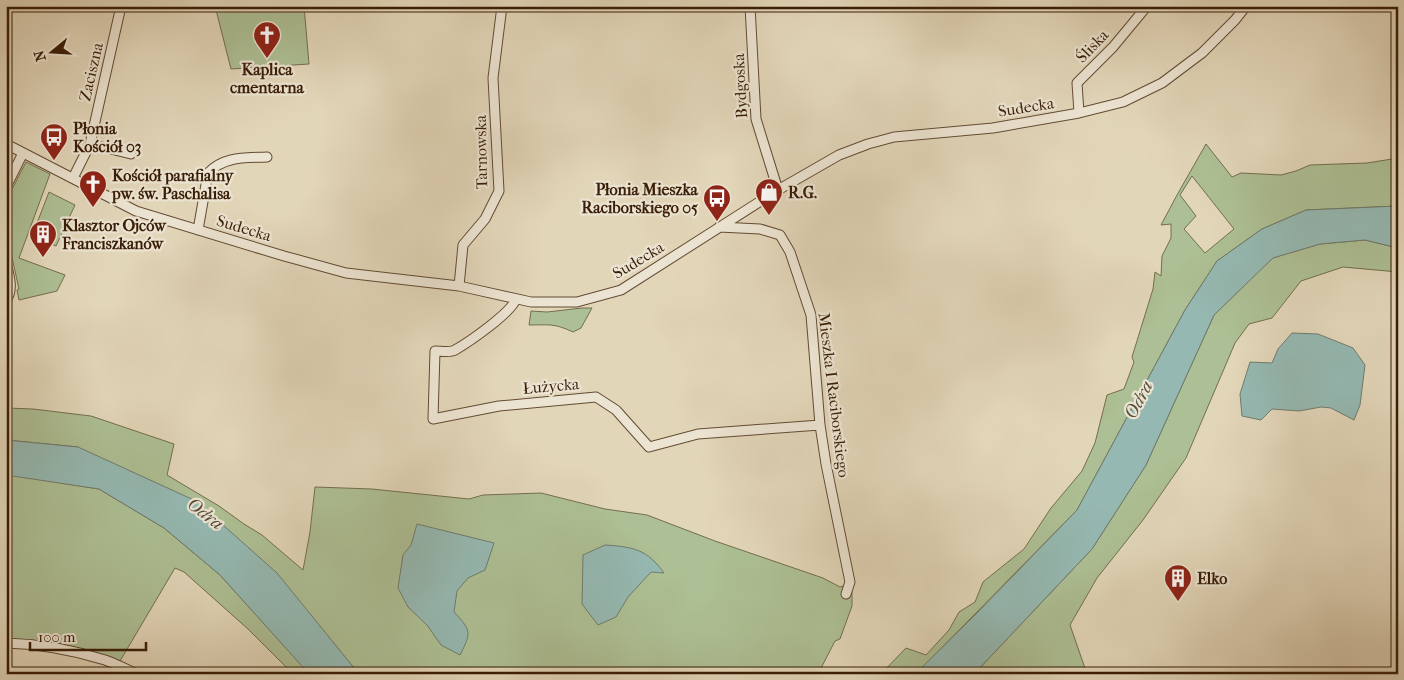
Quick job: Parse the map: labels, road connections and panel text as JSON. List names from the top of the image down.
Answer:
{
  "streets": {
    "street": [
      "Śliska",
      "Zaciszna",
      "Bydgoska",
      "Sudecka",
      "Tarnowska",
      "Łużycka",
      "Mieszka I Raciborskiego"
    ]
  },
  "crossings": [
    ["Śliska", "Sudecka"],
    ["Zaciszna", "Sudecka"],
    ["Bydgoska", "Sudecka"],
    ["Sudecka", "Tarnowska"],
    ["Sudecka", "Łużycka"],
    ["Sudecka", "Mieszka I Raciborskiego"],
    ["Łużycka", "Mieszka I Raciborskiego"]
  ],
  "water": ["Odra"],
  "places": {
    "church": ["Kaplica cmentarna", "Kościół parafialny pw. św. Paschalisa"],
    "bus stop": ["Płonia Kościół 03", "Płonia Mieszka Raciborskiego 05"],
    "shop": ["R.G."],
    "building": ["Klasztor Ojców Franciszkanów", "Elko"]
  },
  "scale_bar": "100 m",
  "north": "left"
}
